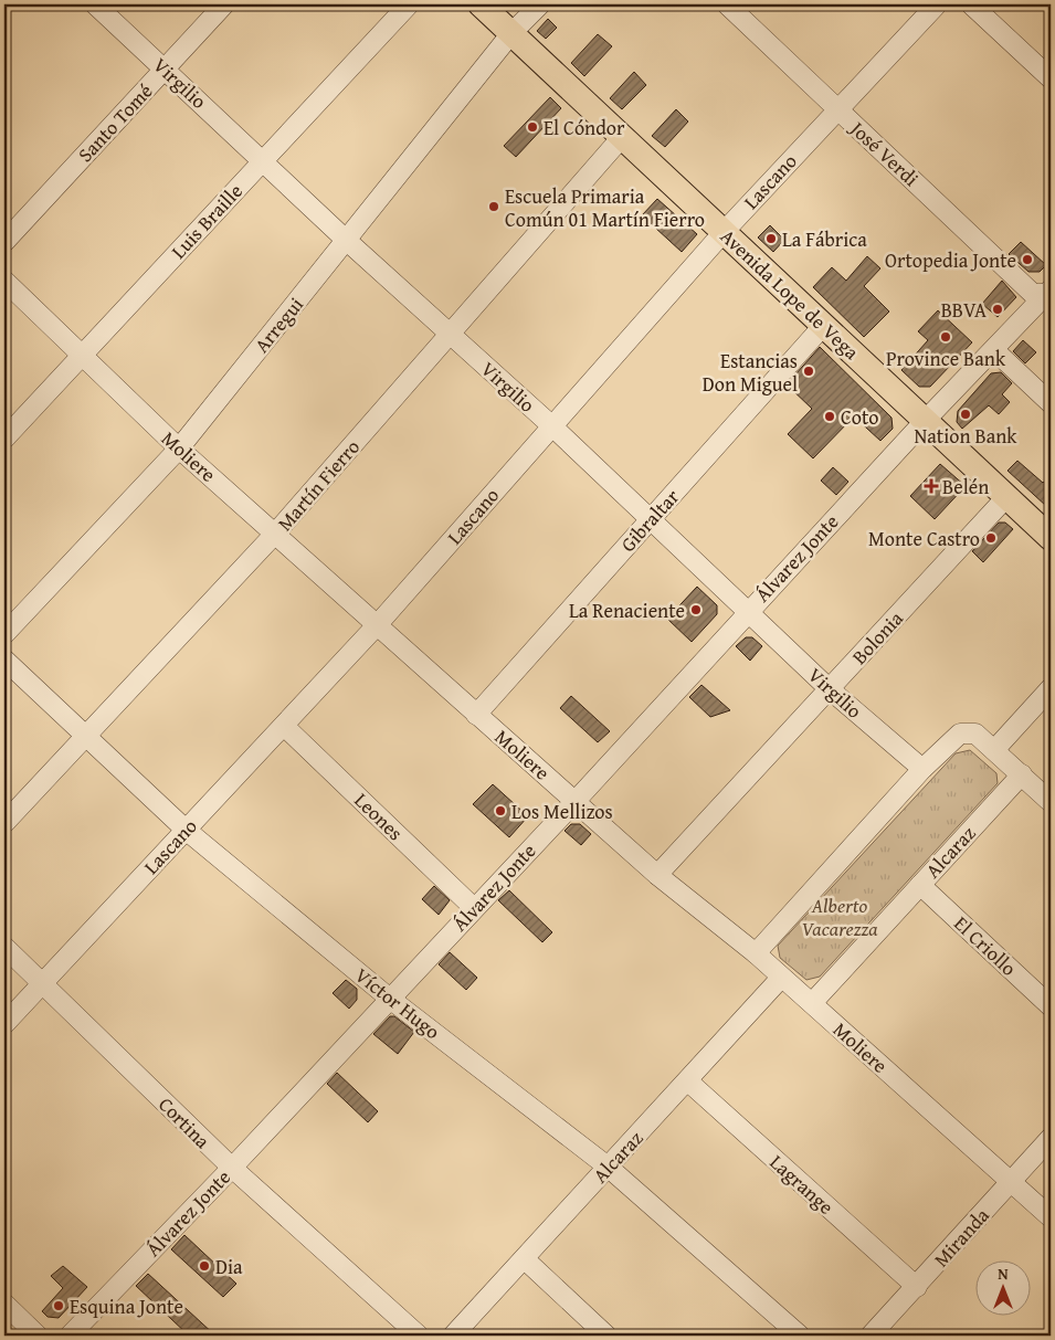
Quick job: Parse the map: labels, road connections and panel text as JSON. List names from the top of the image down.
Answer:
{
  "streets": {
    "main road": ["Avenida Lope de Vega"],
    "street": [
      "Virgilio",
      "Santo Tomé",
      "José Verdi",
      "Lascano",
      "Luis Braille",
      "Arregui",
      "Moliere",
      "Martín Fierro",
      "Gibraltar",
      "Álvarez Jonte",
      "Bolonia",
      "Leones",
      "Alcaraz",
      "El Criollo",
      "Víctor Hugo",
      "Cortina",
      "Lagrange",
      "Miranda"
    ]
  },
  "crossings": [
    ["Virgilio", "Santo Tomé"],
    ["Virgilio", "Lascano"],
    ["Virgilio", "Luis Braille"],
    ["Virgilio", "Arregui"],
    ["Virgilio", "Martín Fierro"],
    ["Virgilio", "Gibraltar"],
    ["Virgilio", "Álvarez Jonte"],
    ["Virgilio", "Bolonia"],
    ["José Verdi", "Lascano"],
    ["José Verdi", "Álvarez Jonte"],
    ["Lascano", "Avenida Lope de Vega"],
    ["Lascano", "Moliere"],
    ["Lascano", "Leones"],
    ["Lascano", "Víctor Hugo"],
    ["Lascano", "Cortina"],
    ["Luis Braille", "Moliere"],
    ["Avenida Lope de Vega", "Arregui"],
    ["Avenida Lope de Vega", "Martín Fierro"],
    ["Avenida Lope de Vega", "Gibraltar"],
    ["Avenida Lope de Vega", "Álvarez Jonte"],
    ["Avenida Lope de Vega", "Bolonia"],
    ["Arregui", "Moliere"],
    ["Moliere", "Martín Fierro"],
    ["Moliere", "Gibraltar"],
    ["Moliere", "Álvarez Jonte"],
    ["Moliere", "Bolonia"],
    ["Moliere", "Alcaraz"],
    ["Moliere", "Miranda"],
    ["Martín Fierro", "Víctor Hugo"],
    ["Álvarez Jonte", "Leones"],
    ["Álvarez Jonte", "Víctor Hugo"],
    ["Álvarez Jonte", "Cortina"],
    ["Alcaraz", "El Criollo"],
    ["Alcaraz", "Víctor Hugo"],
    ["Alcaraz", "Lagrange"],
    ["Lagrange", "Miranda"]
  ],
  "parks": ["Alberto Vacarezza"],
  "places": {
    "other": [
      "El Cóndor",
      "Escuela Primaria Común 01 Martín Fierro",
      "La Fábrica",
      "Ortopedia Jonte",
      "BBVA",
      "Province Bank",
      "Estancias Don Miguel",
      "Nation Bank",
      "Coto",
      "Monte Castro",
      "La Renaciente",
      "Los Mellizos",
      "Dia",
      "Esquina Jonte"
    ],
    "health": ["Belén"]
  },
  "north": "top"
}
